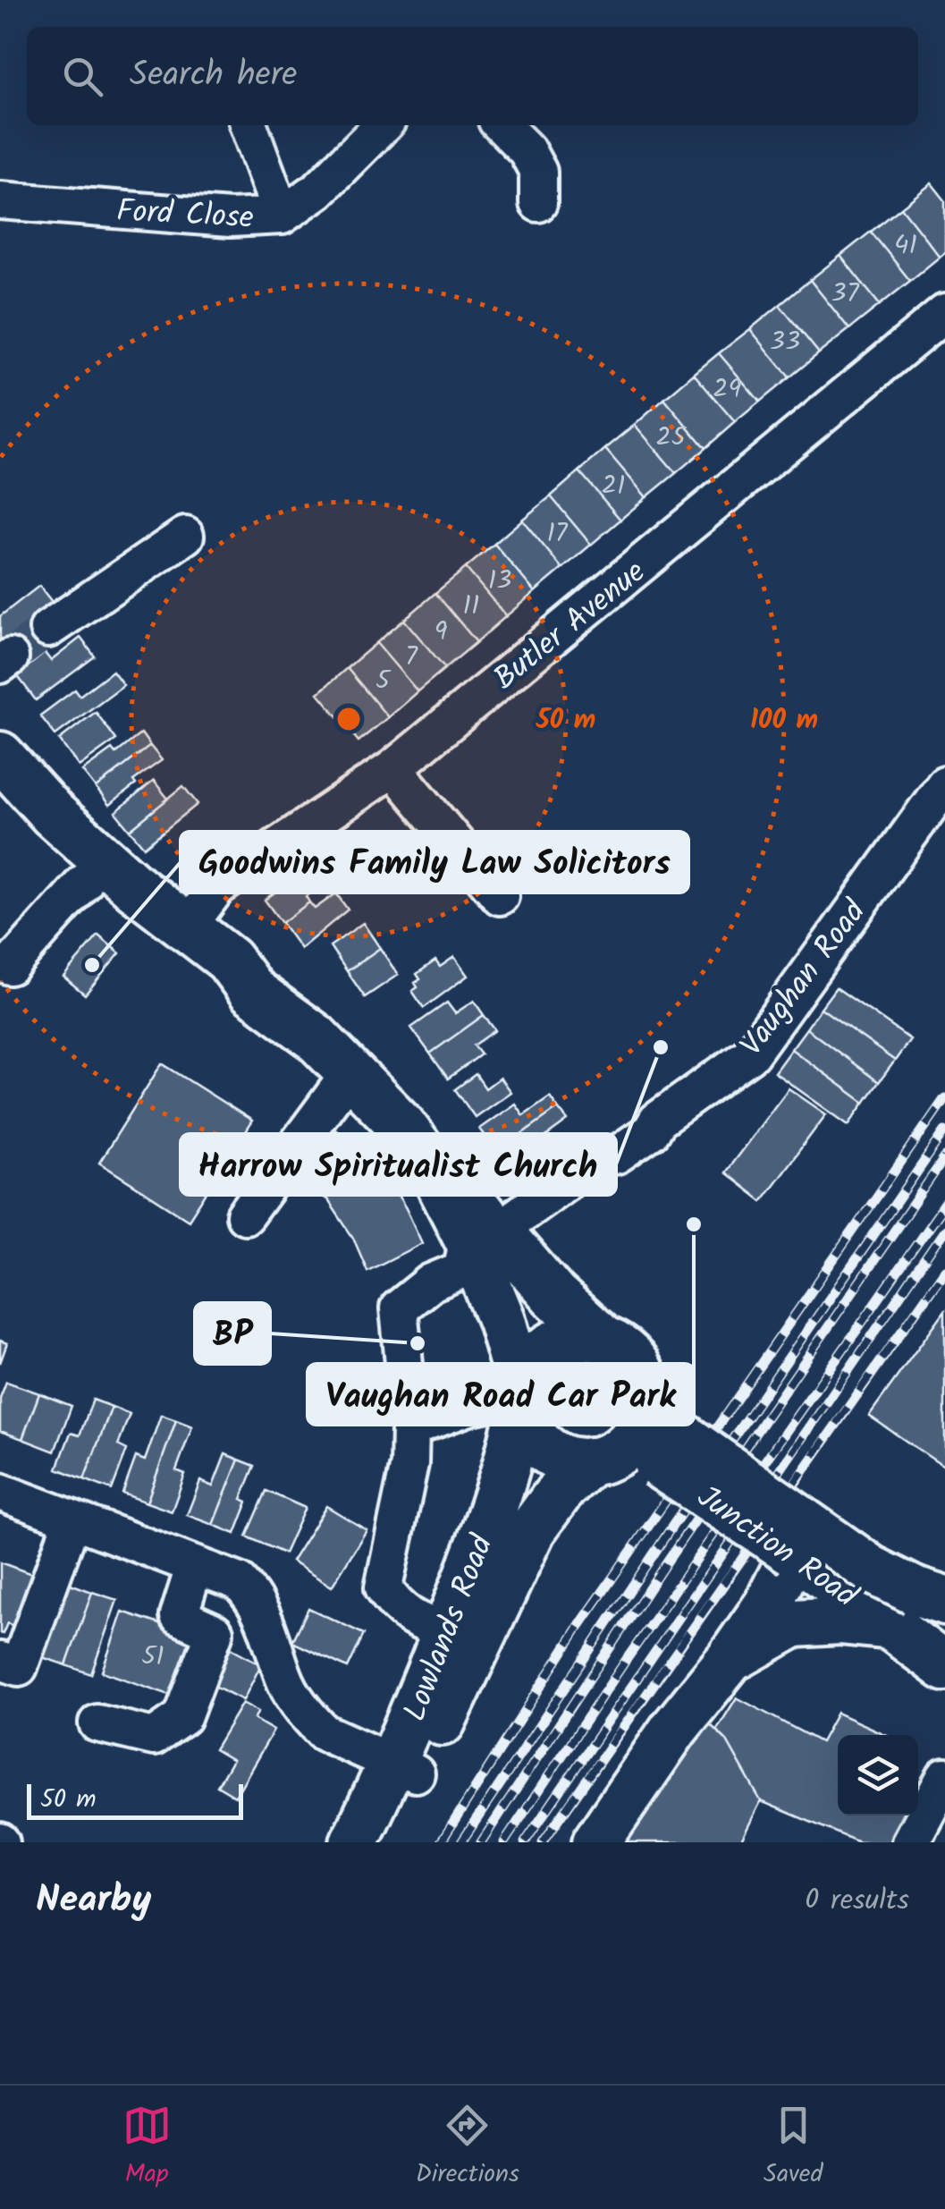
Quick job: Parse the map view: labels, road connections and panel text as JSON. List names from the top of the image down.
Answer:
{
  "streets": {
    "main road": ["Junction Road", "Lowlands Road"],
    "street": ["Ford Close", "Butler Avenue", "Vaughan Road"]
  },
  "crossings": [
    ["Junction Road", "Lowlands Road"]
  ],
  "places": [
    "Goodwins Family Law Solicitors",
    "Harrow Spiritualist Church",
    "Vaughan Road Car Park",
    "BP"
  ],
  "house_numbers": [
    "41",
    "37",
    "33",
    "29",
    "25",
    "21",
    "17",
    "13",
    "11",
    "9",
    "7",
    "5",
    "51"
  ],
  "scale_bar": "50 m",
  "page": {
    "search": "Search here",
    "scale": "50 m",
    "heading": ["Nearby", "0 results"],
    "nav": ["Map", "Directions", "Saved"]
  },
  "rings": ["50 m", "100 m"]
}
